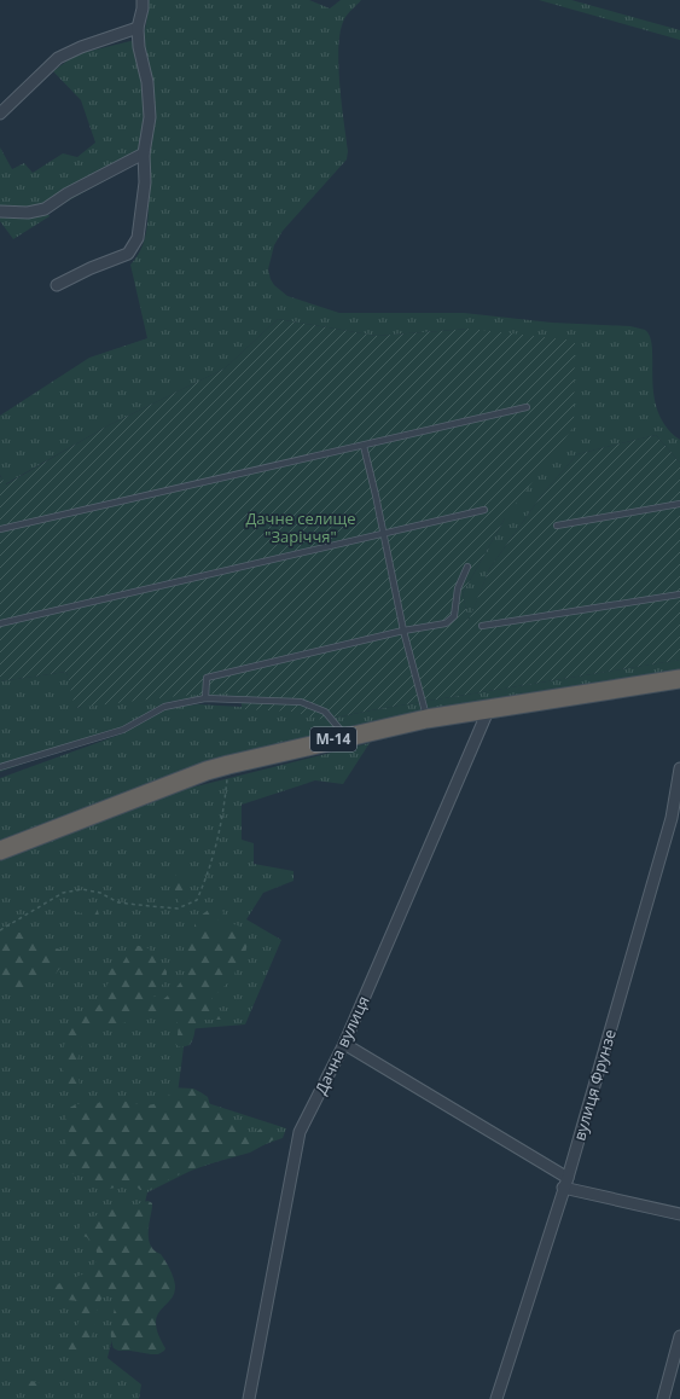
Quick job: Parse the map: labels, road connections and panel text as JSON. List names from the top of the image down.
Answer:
{
  "streets": {
    "highway": ["М-14"],
    "street": ["Дачна вулиця", "вулиця Фрунзе"]
  },
  "crossings": [
    ["М-14", "Дачна вулиця"]
  ],
  "parks": ["Дачне селище \"Заріччя\""]
}
